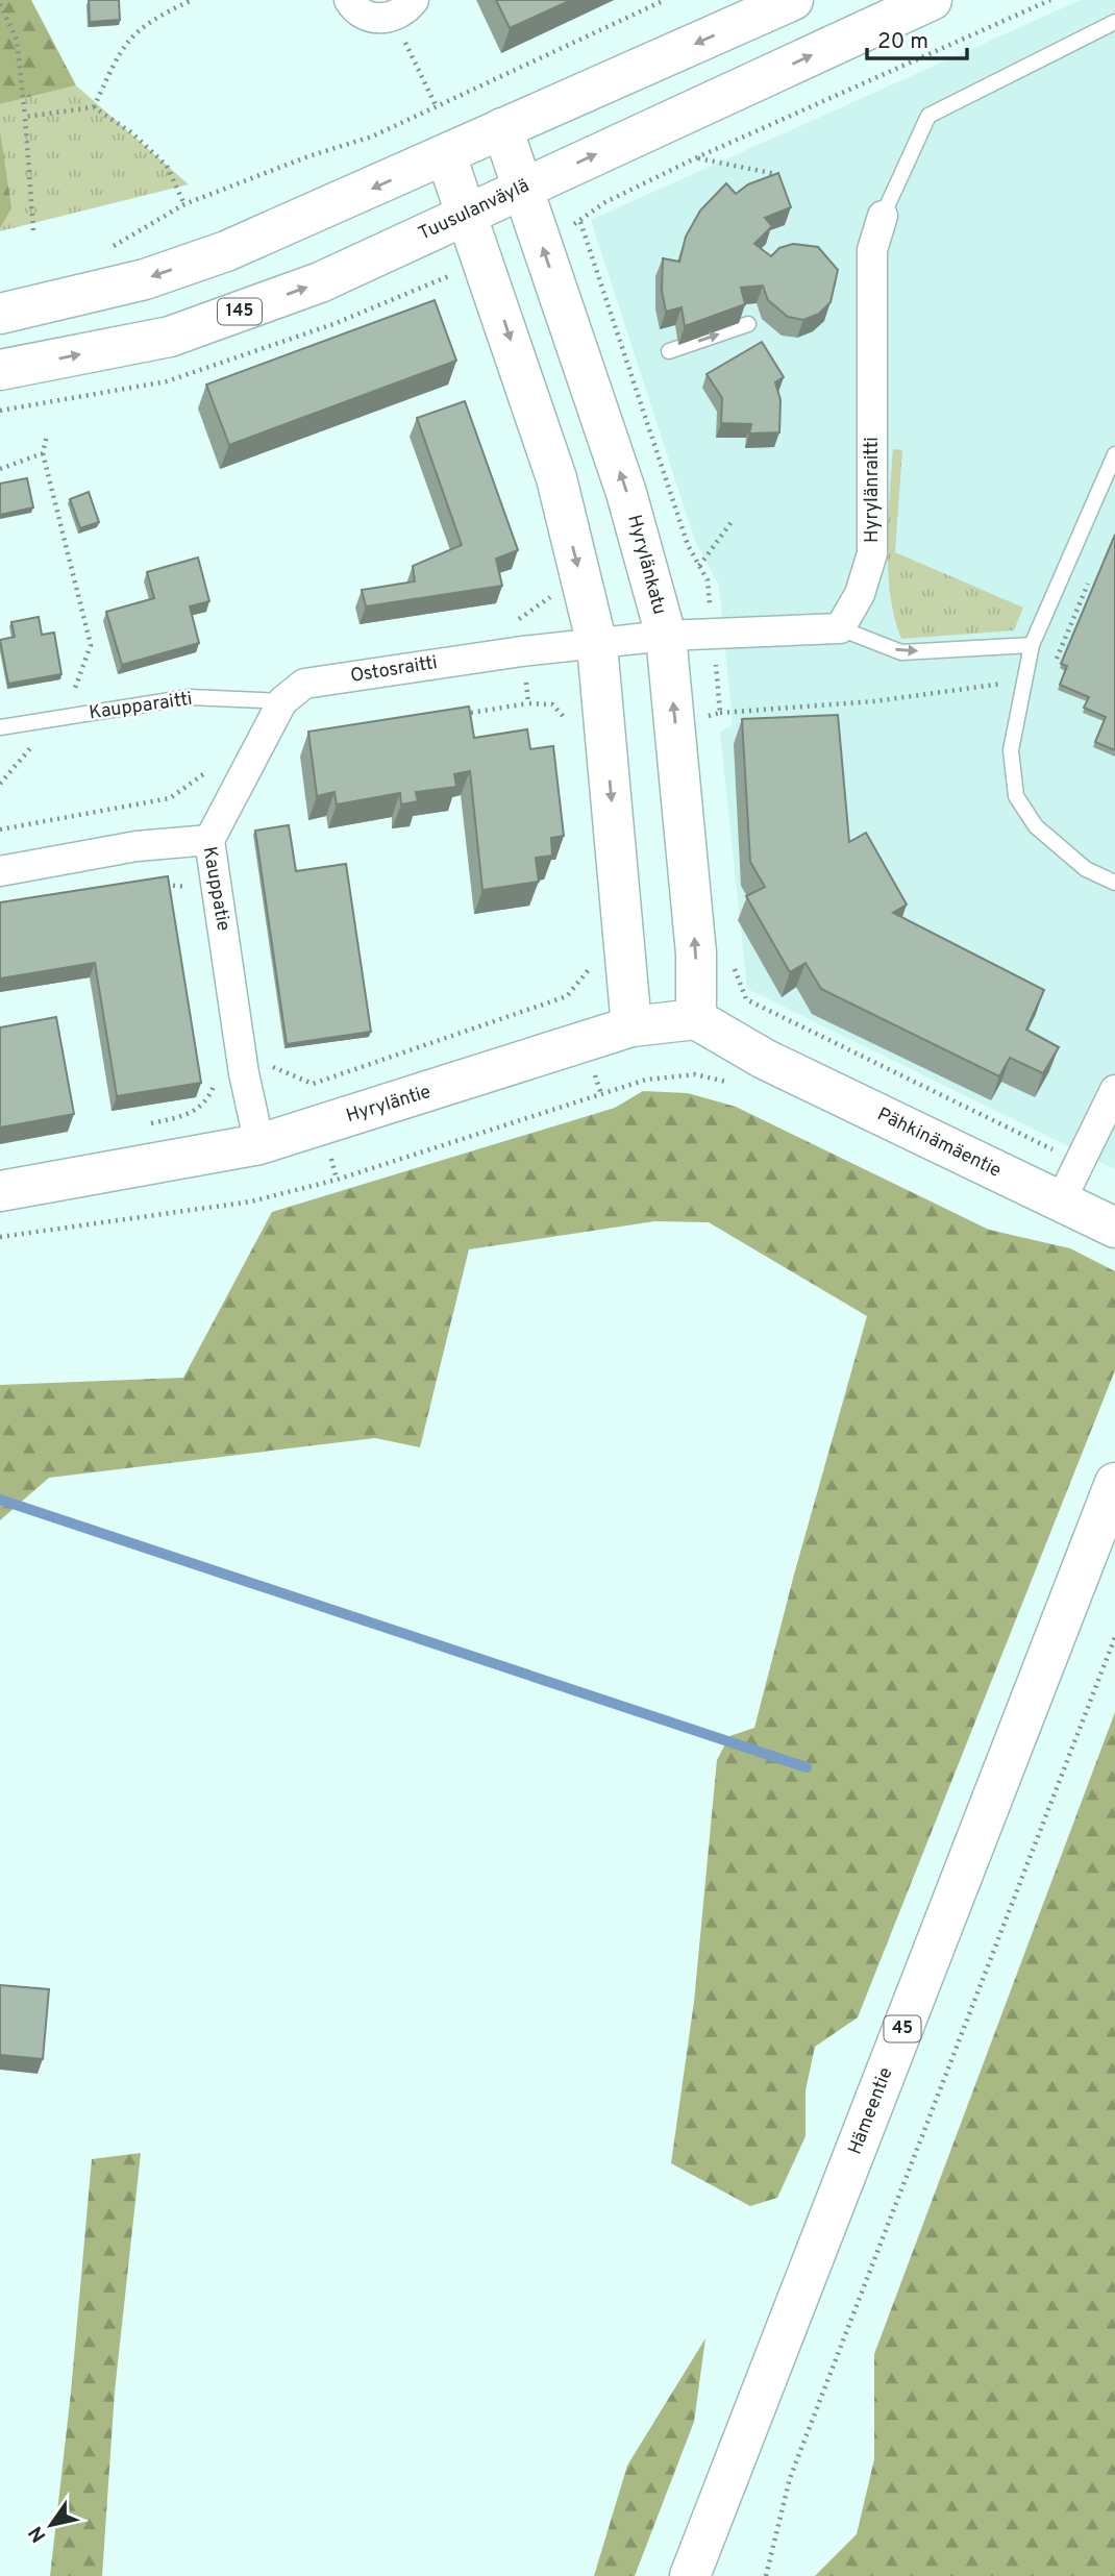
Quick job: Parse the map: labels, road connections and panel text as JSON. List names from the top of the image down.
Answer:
{
  "streets": {
    "street": [
      "Tuusulanväylä",
      "145",
      "Hyrylänraitti",
      "Hyrylänkatu",
      "Ostosraitti",
      "Kauppatie",
      "Hyryläntie",
      "Pähkinämäentie",
      "45",
      "Hämeentie"
    ],
    "lane": ["Kaupparaitti"]
  },
  "crossings": [
    ["Tuusulanväylä", "Hyrylänkatu"],
    ["Hyrylänkatu", "Ostosraitti"],
    ["Hyrylänkatu", "Hyryläntie"],
    ["Hyrylänkatu", "Pähkinämäentie"],
    ["Ostosraitti", "Kaupparaitti"],
    ["Ostosraitti", "Kauppatie"],
    ["Kauppatie", "Hyryläntie"],
    ["Hyryläntie", "Pähkinämäentie"]
  ],
  "scale_bar": "20 m",
  "north": "bottom left"
}
